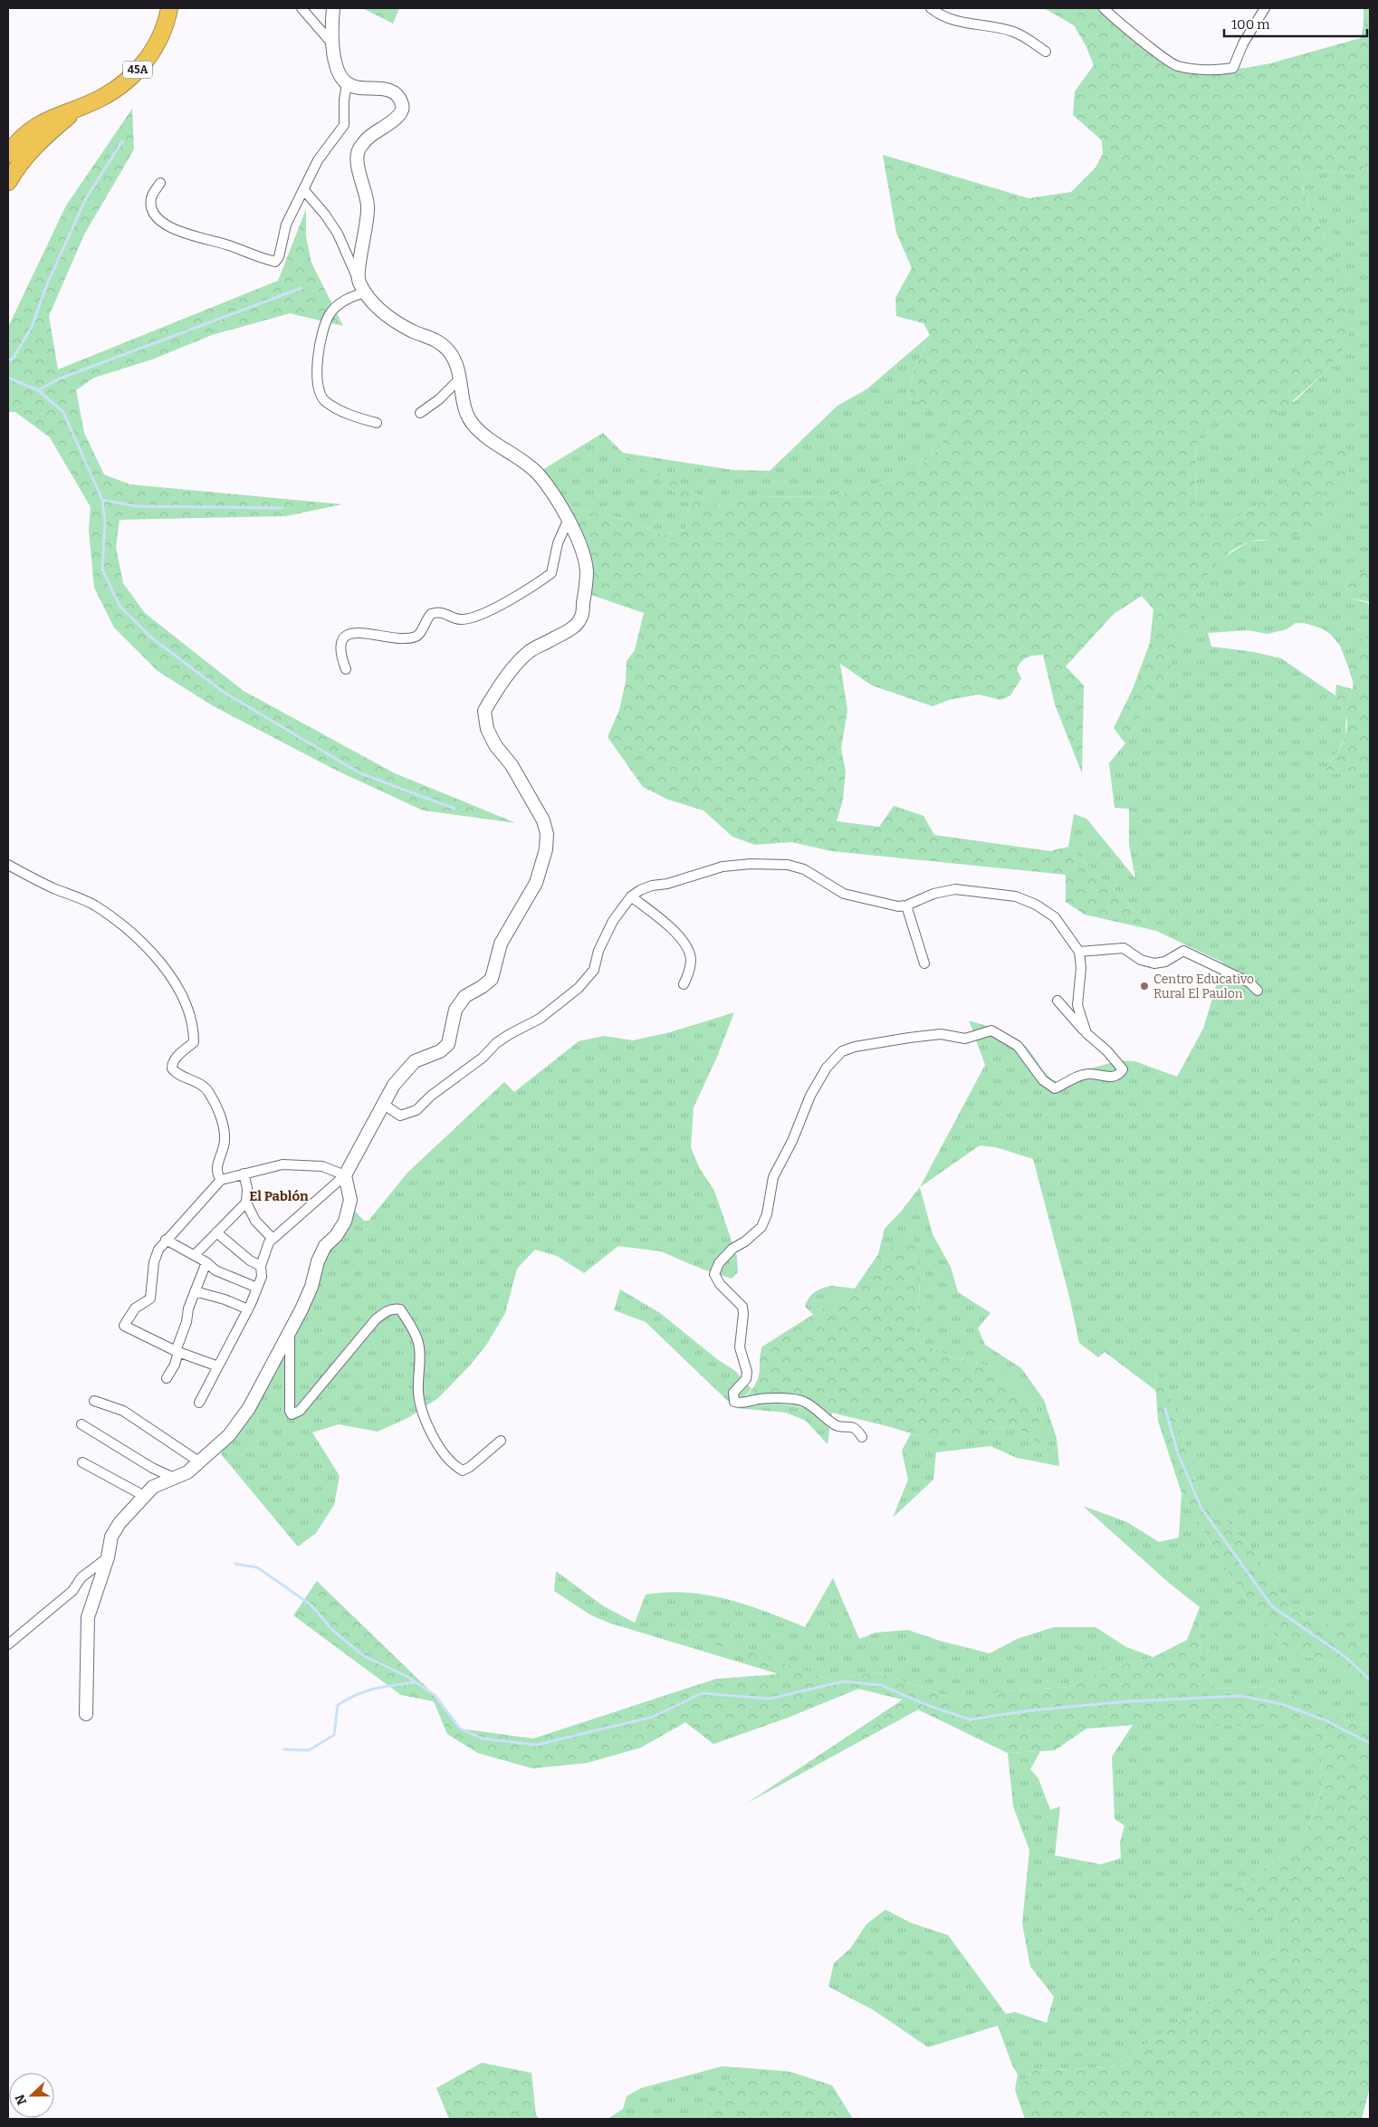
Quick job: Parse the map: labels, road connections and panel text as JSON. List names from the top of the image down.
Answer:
{
  "streets": {
    "highway": ["45A"]
  },
  "districts": ["El Pablón"],
  "places": ["Centro Educativo Rural El Paulon"],
  "scale_bar": "100 m",
  "north": "left"
}
